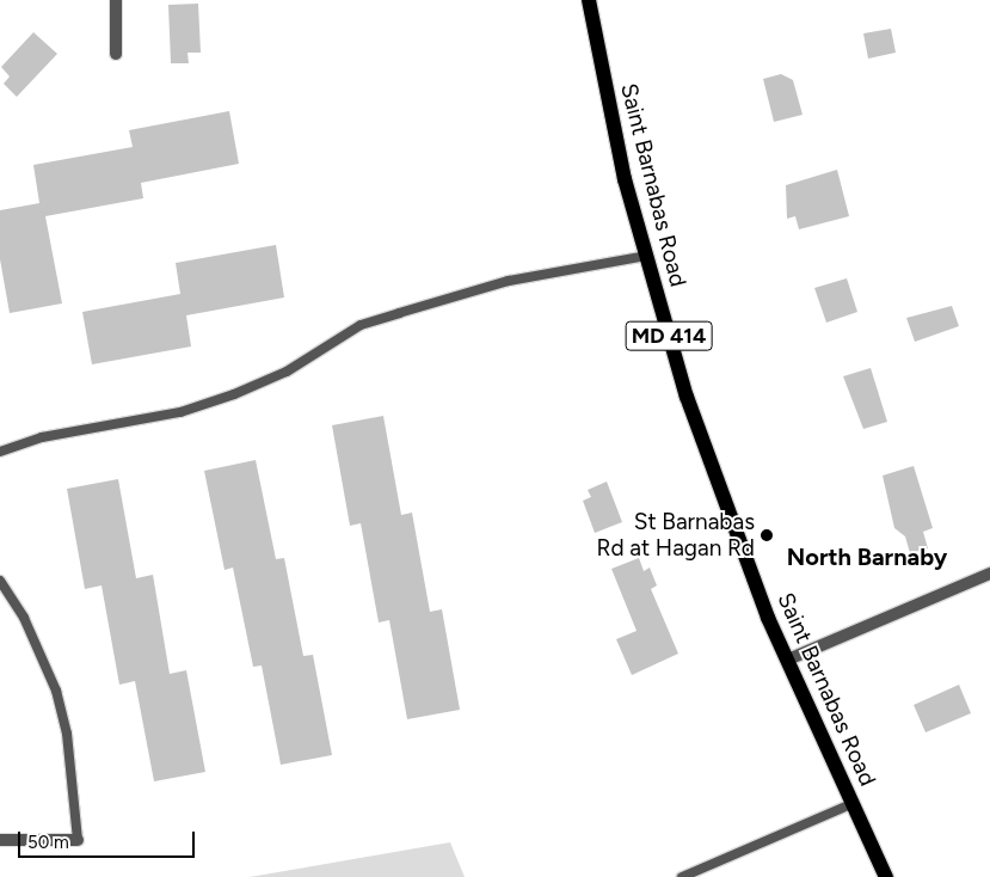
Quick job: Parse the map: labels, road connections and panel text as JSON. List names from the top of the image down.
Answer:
{
  "streets": {
    "main road": ["Saint Barnabas Road", "MD 414"]
  },
  "districts": ["North Barnaby"],
  "places": ["St Barnabas Rd at Hagan Rd"],
  "scale_bar": "50 m"
}
